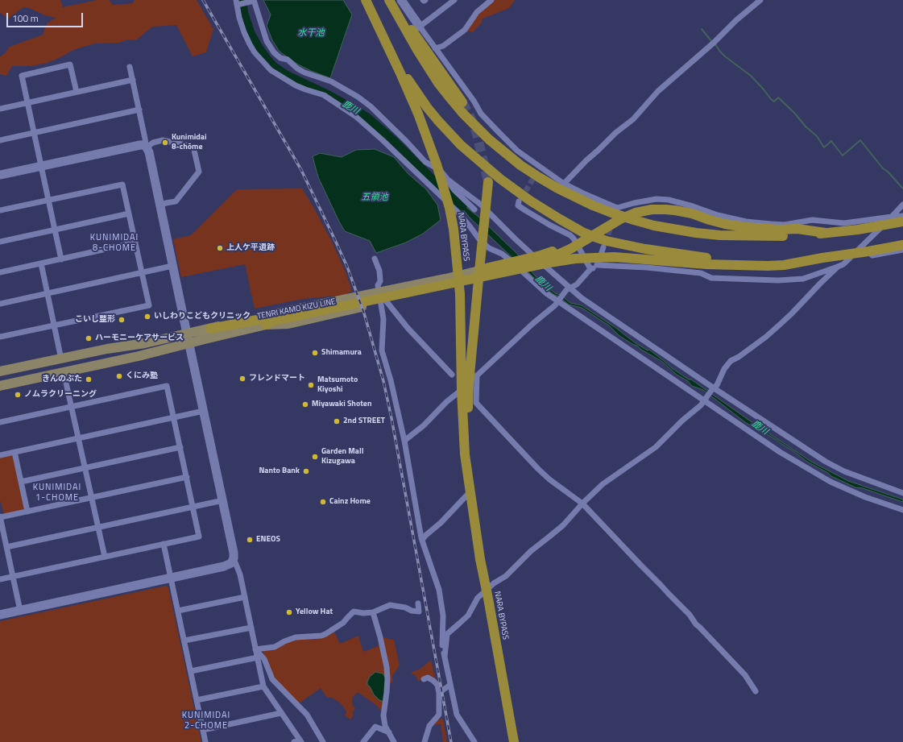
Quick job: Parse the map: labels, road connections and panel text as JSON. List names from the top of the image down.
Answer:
{
  "streets": {
    "highway": ["NARA BYPASS"],
    "main road": ["TENRI KAMO KIZU LINE"]
  },
  "districts": ["KUNIMIDAI 8-CHOME", "KUNIMIDAI 1-CHOME", "KUNIMIDAI 2-CHOME"],
  "water": ["水干池", "鹿川", "五領池"],
  "places": [
    "Kunimidai 8-chōme",
    "上人ケ平遺跡",
    "いしわりこどもクリニック",
    "こいし整形",
    "ハーモニーケアサービス",
    "Shimamura",
    "くにみ塾",
    "フレンドマート",
    "きんのぶた",
    "Matsumoto Kiyoshi",
    "ノムラクリーニング",
    "Miyawaki Shoten",
    "2nd STREET",
    "Garden Mall Kizugawa",
    "Nanto Bank",
    "Cainz Home",
    "ENEOS",
    "Yellow Hat"
  ],
  "scale_bar": "100 m"
}
